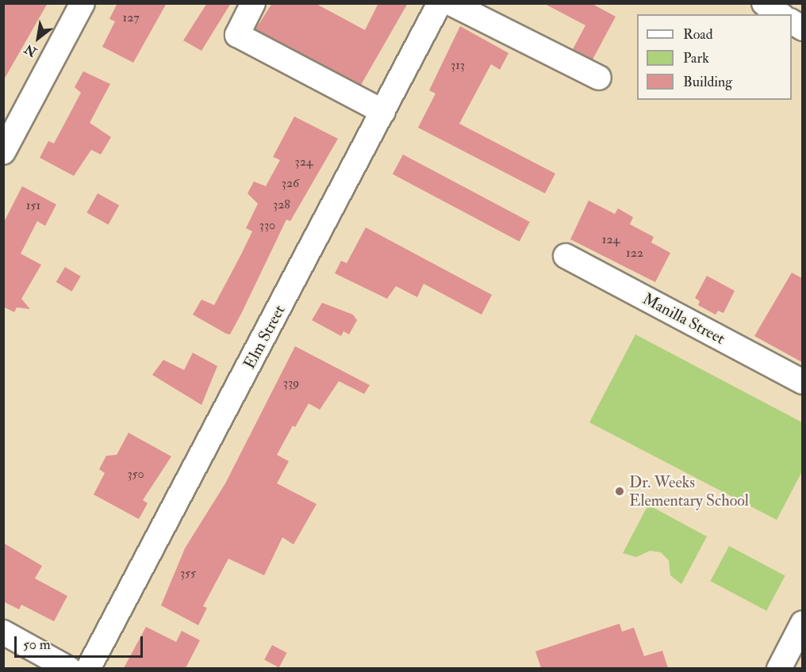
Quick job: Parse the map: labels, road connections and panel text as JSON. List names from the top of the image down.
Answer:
{
  "streets": {
    "street": ["Manilla Street", "Elm Street"]
  },
  "places": ["Dr. Weeks Elementary School"],
  "house_numbers": [
    "127",
    "313",
    "324",
    "326",
    "328",
    "151",
    "330",
    "124",
    "122",
    "339",
    "350",
    "355"
  ],
  "legend": ["Road", "Park", "Building"],
  "scale_bar": "50 m",
  "north": "bottom left"
}
